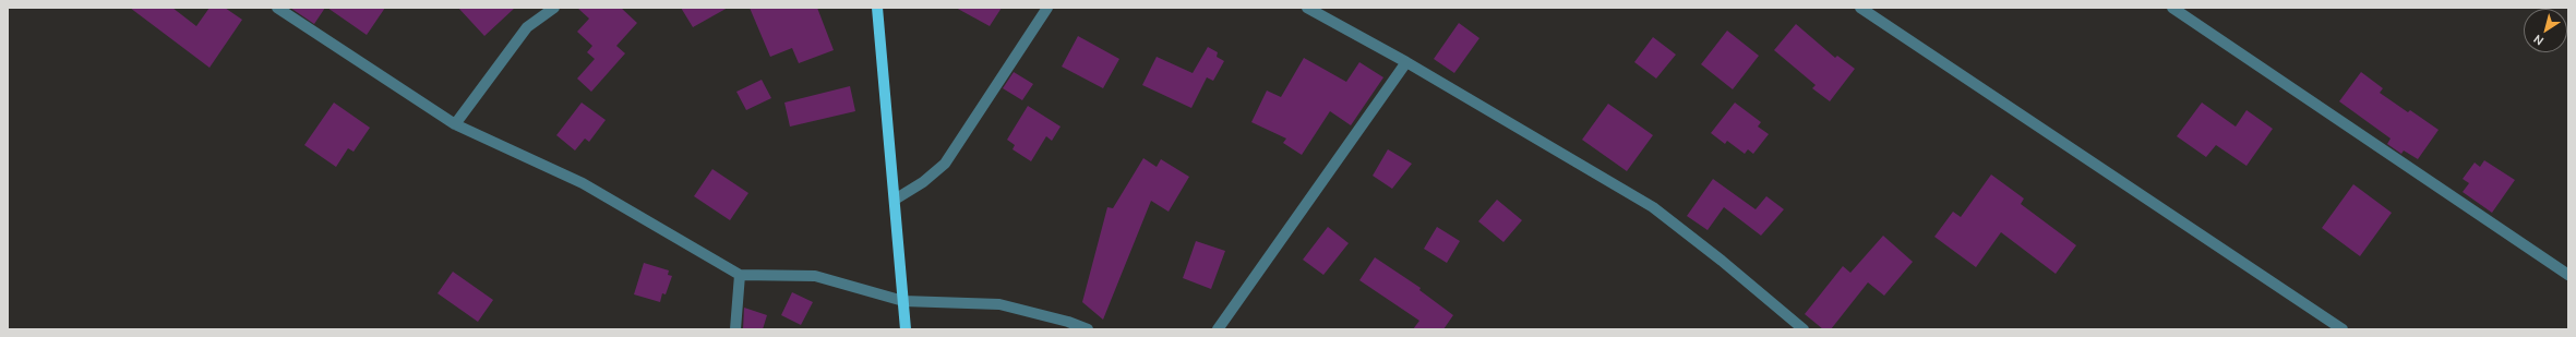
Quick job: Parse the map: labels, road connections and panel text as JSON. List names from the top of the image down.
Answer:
{
  "north": "bottom left"
}
